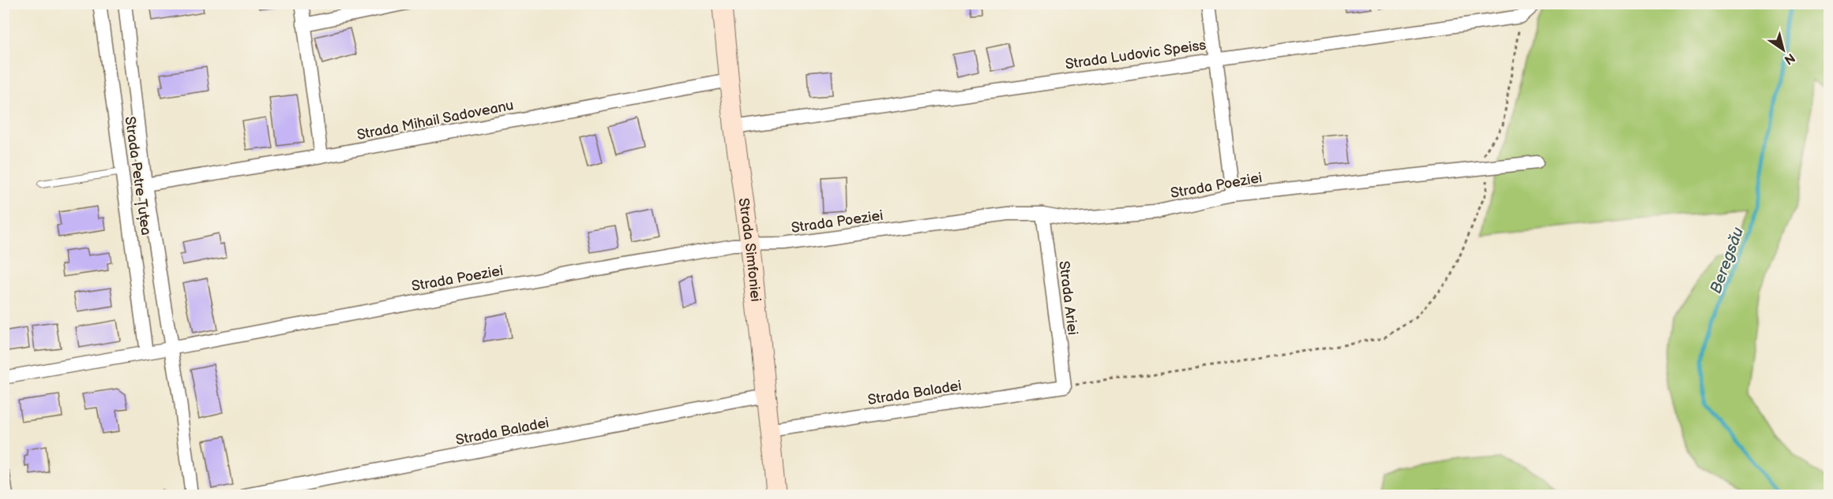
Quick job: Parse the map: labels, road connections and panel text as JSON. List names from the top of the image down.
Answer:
{
  "streets": {
    "street": [
      "Strada Ludovic Speiss",
      "Strada Mihail Sadoveanu",
      "Strada Petre Țuțea",
      "Strada Poeziei",
      "Strada Simfoniei",
      "Strada Ariei",
      "Strada Baladei"
    ]
  },
  "crossings": [
    ["Strada Ludovic Speiss", "Strada Simfoniei"],
    ["Strada Mihail Sadoveanu", "Strada Simfoniei"],
    ["Strada Petre Țuțea", "Strada Poeziei"],
    ["Strada Poeziei", "Strada Simfoniei"],
    ["Strada Poeziei", "Strada Ariei"],
    ["Strada Simfoniei", "Strada Baladei"],
    ["Strada Ariei", "Strada Baladei"]
  ],
  "water": ["Beregsău"],
  "north": "bottom right"
}
